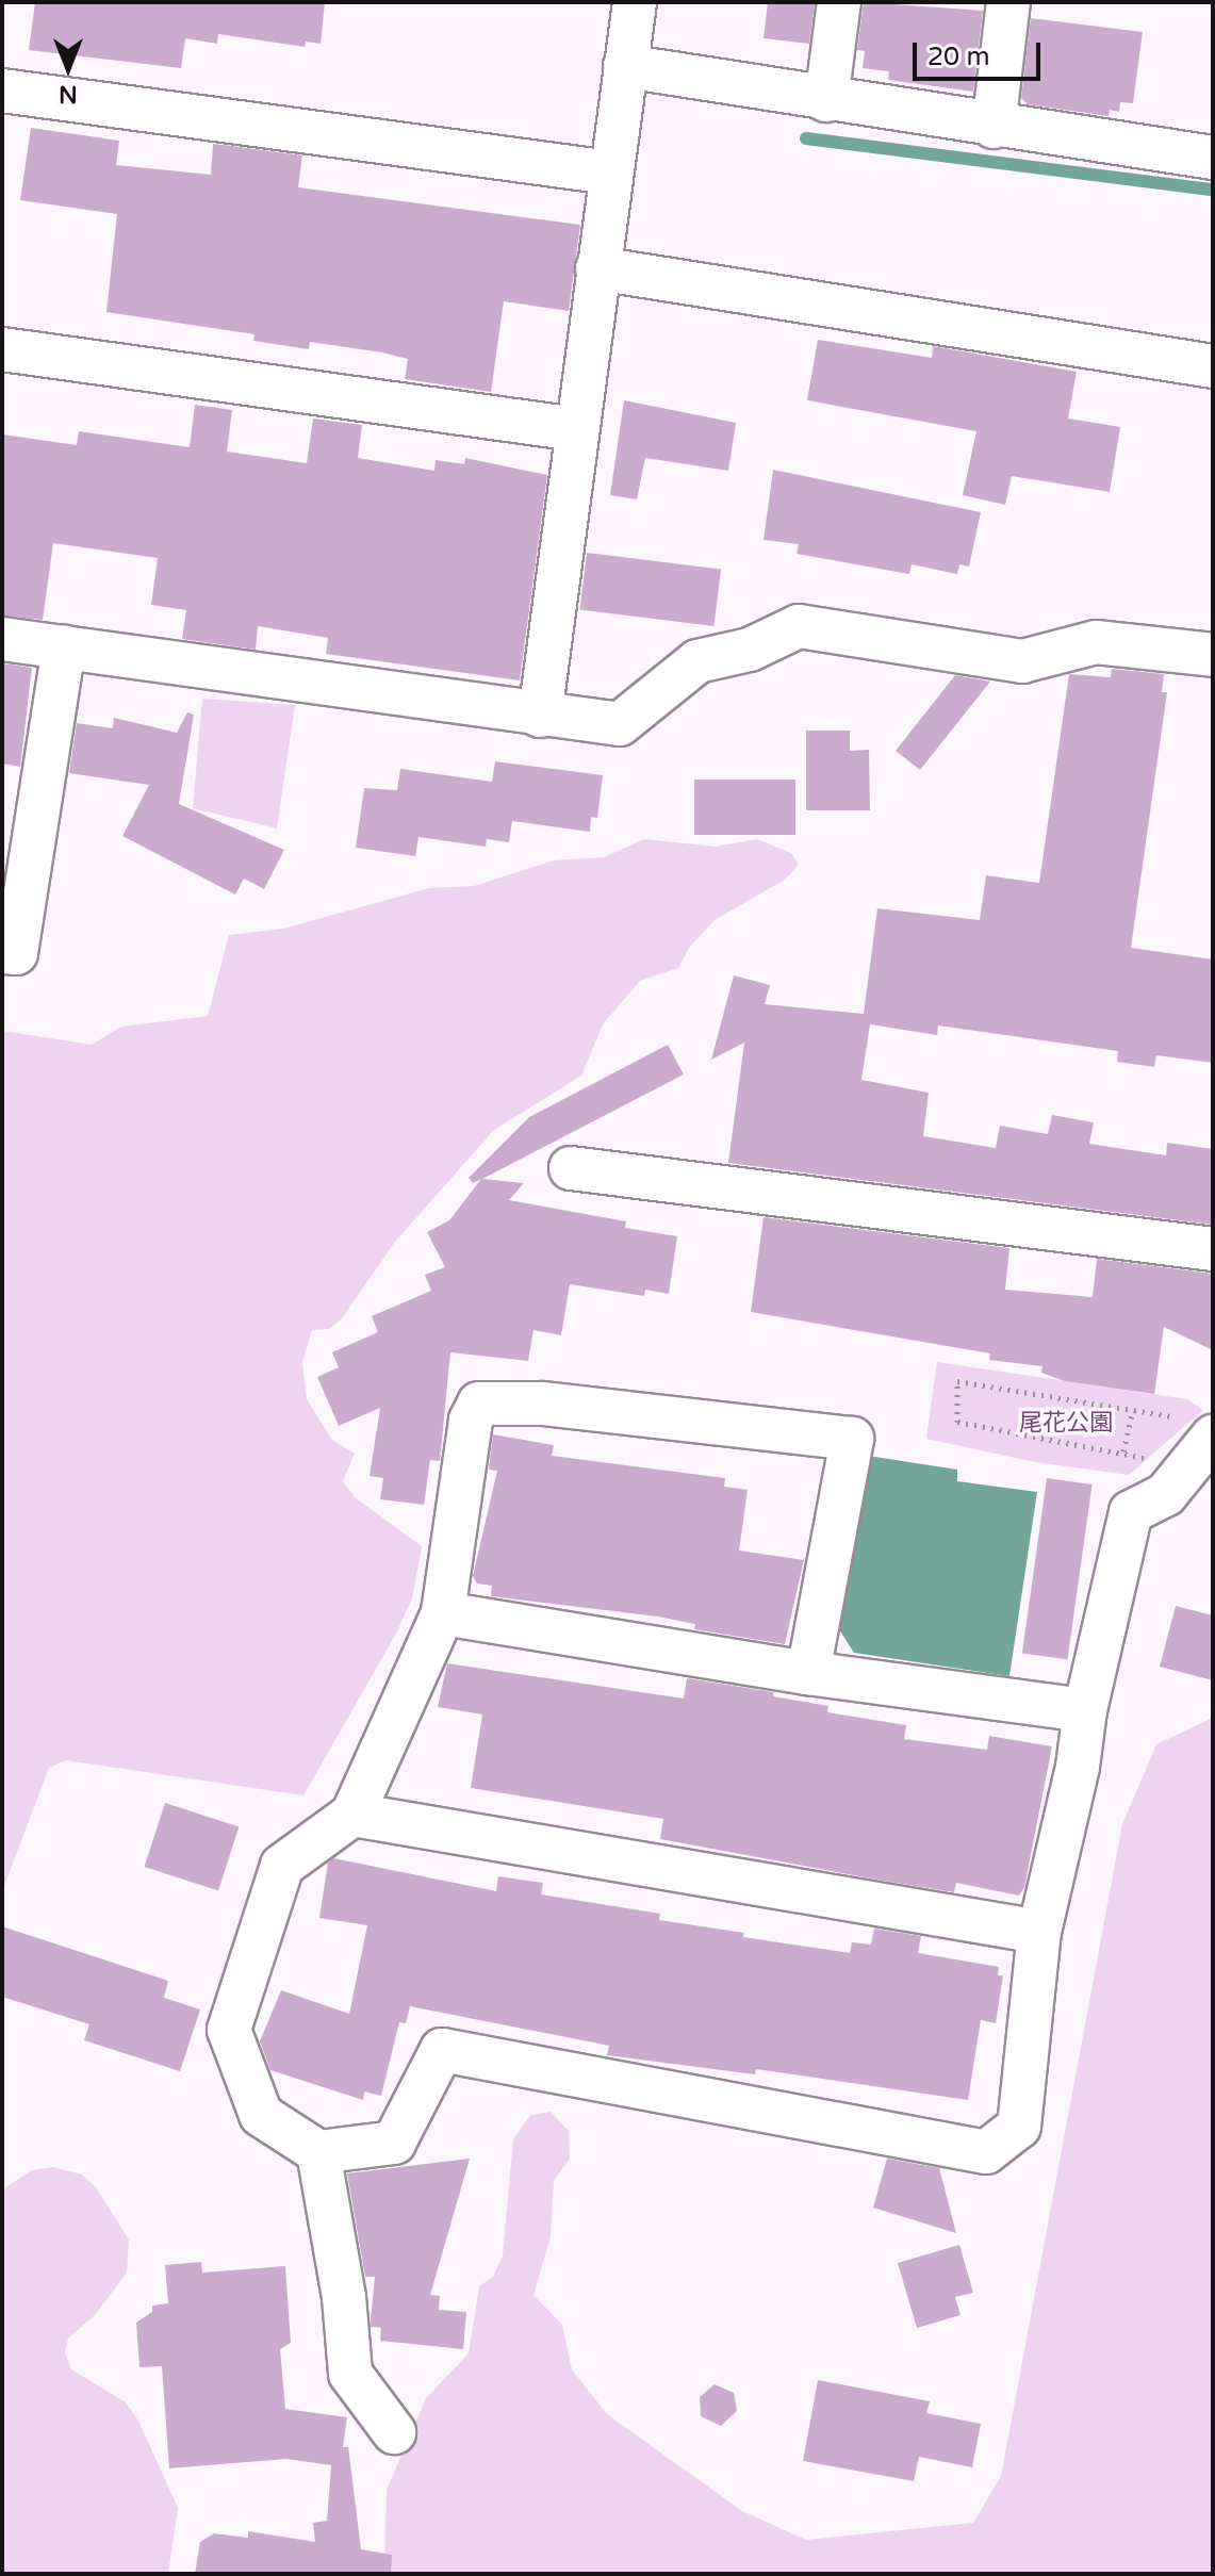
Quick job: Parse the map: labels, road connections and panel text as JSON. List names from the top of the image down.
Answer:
{
  "parks": ["尾花公園"],
  "scale_bar": "20 m",
  "north": "bottom"
}
